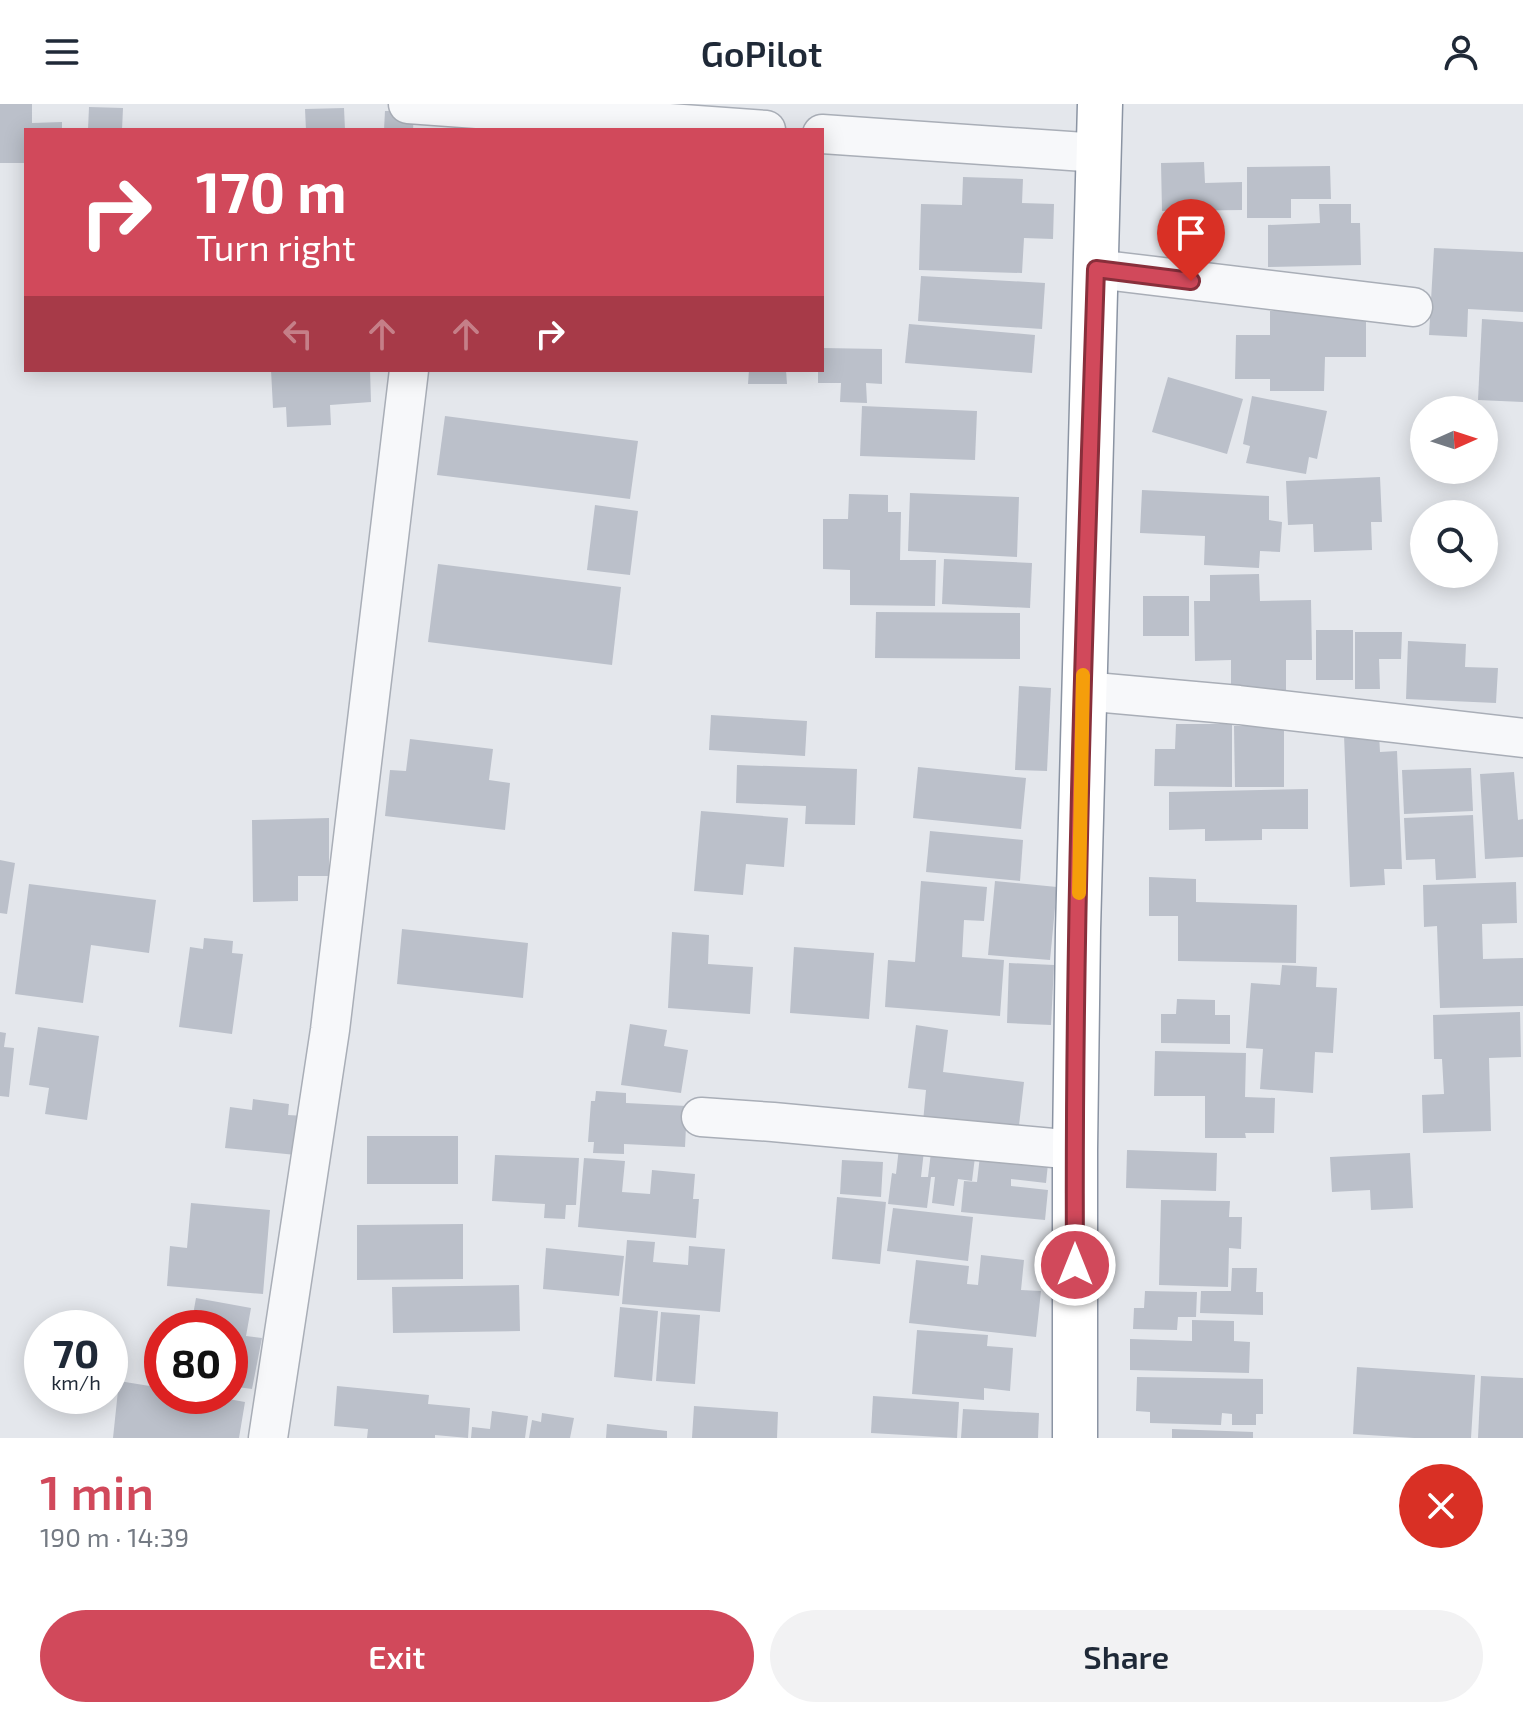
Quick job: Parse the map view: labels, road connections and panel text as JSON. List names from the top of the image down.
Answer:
{
  "north": "right",
  "page": {
    "header": "GoPilot",
    "turn": ["170 m", "Turn right"],
    "speed": "70 km/h",
    "limit": "80",
    "heading": ["1 min", "190 m · 14:39"],
    "buttons": ["Exit", "Share"]
  }
}
